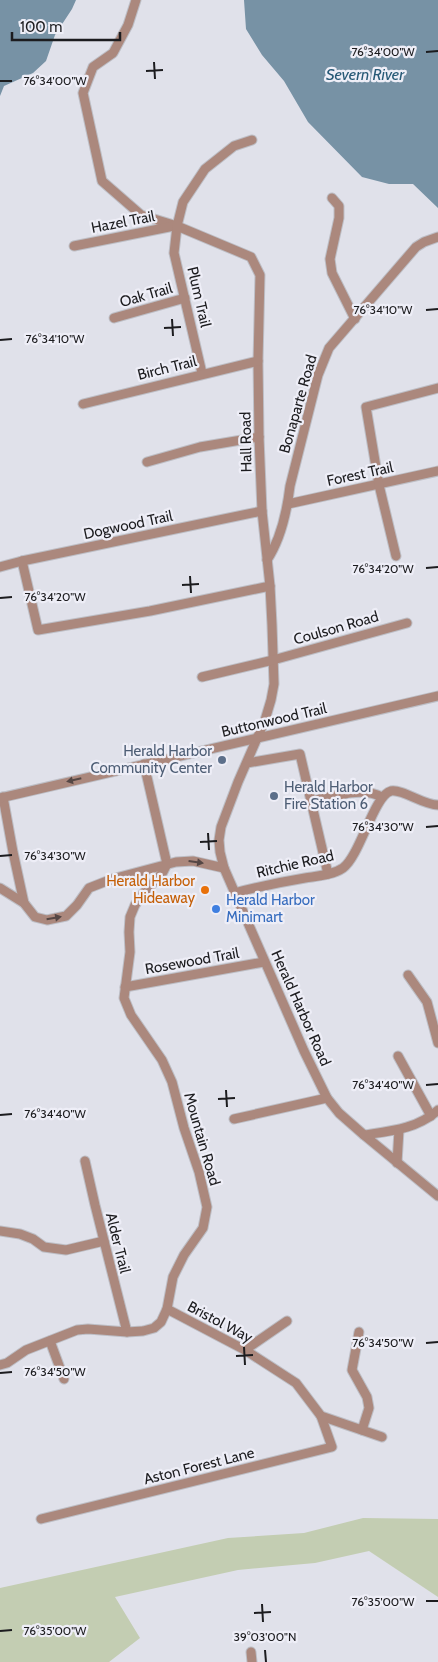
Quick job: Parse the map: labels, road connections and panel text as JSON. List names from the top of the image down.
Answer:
{
  "streets": {
    "street": [
      "Hazel Trail",
      "Oak Trail",
      "Plum Trail",
      "Birch Trail",
      "Bonaparte Road",
      "Hall Road",
      "Forest Trail",
      "Dogwood Trail",
      "Coulson Road",
      "Buttonwood Trail",
      "Ritchie Road",
      "Rosewood Trail",
      "Herald Harbor Road",
      "Mountain Road",
      "Alder Trail",
      "Bristol Way",
      "Aston Forest Lane"
    ]
  },
  "crossings": [
    ["Hazel Trail", "Plum Trail"],
    ["Hazel Trail", "Hall Road"],
    ["Oak Trail", "Plum Trail"],
    ["Plum Trail", "Birch Trail"],
    ["Plum Trail", "Hall Road"],
    ["Birch Trail", "Hall Road"],
    ["Bonaparte Road", "Hall Road"],
    ["Bonaparte Road", "Forest Trail"],
    ["Hall Road", "Dogwood Trail"],
    ["Hall Road", "Coulson Road"],
    ["Hall Road", "Buttonwood Trail"],
    ["Hall Road", "Herald Harbor Road"],
    ["Ritchie Road", "Herald Harbor Road"],
    ["Rosewood Trail", "Herald Harbor Road"],
    ["Rosewood Trail", "Mountain Road"],
    ["Mountain Road", "Alder Trail"],
    ["Mountain Road", "Bristol Way"],
    ["Bristol Way", "Aston Forest Lane"]
  ],
  "water": ["Severn River"],
  "places": [
    "Herald Harbor Community Center",
    "Herald Harbor Fire Station 6",
    "Herald Harbor Hideaway",
    "Herald Harbor Minimart"
  ],
  "scale_bar": "100 m",
  "coordinates": [
    "76°34'00\"W",
    "76°34'10\"W",
    "76°34'20\"W",
    "76°34'30\"W",
    "76°34'40\"W",
    "76°34'50\"W",
    "76°35'00\"W",
    "39°03'00\"N"
  ]
}
